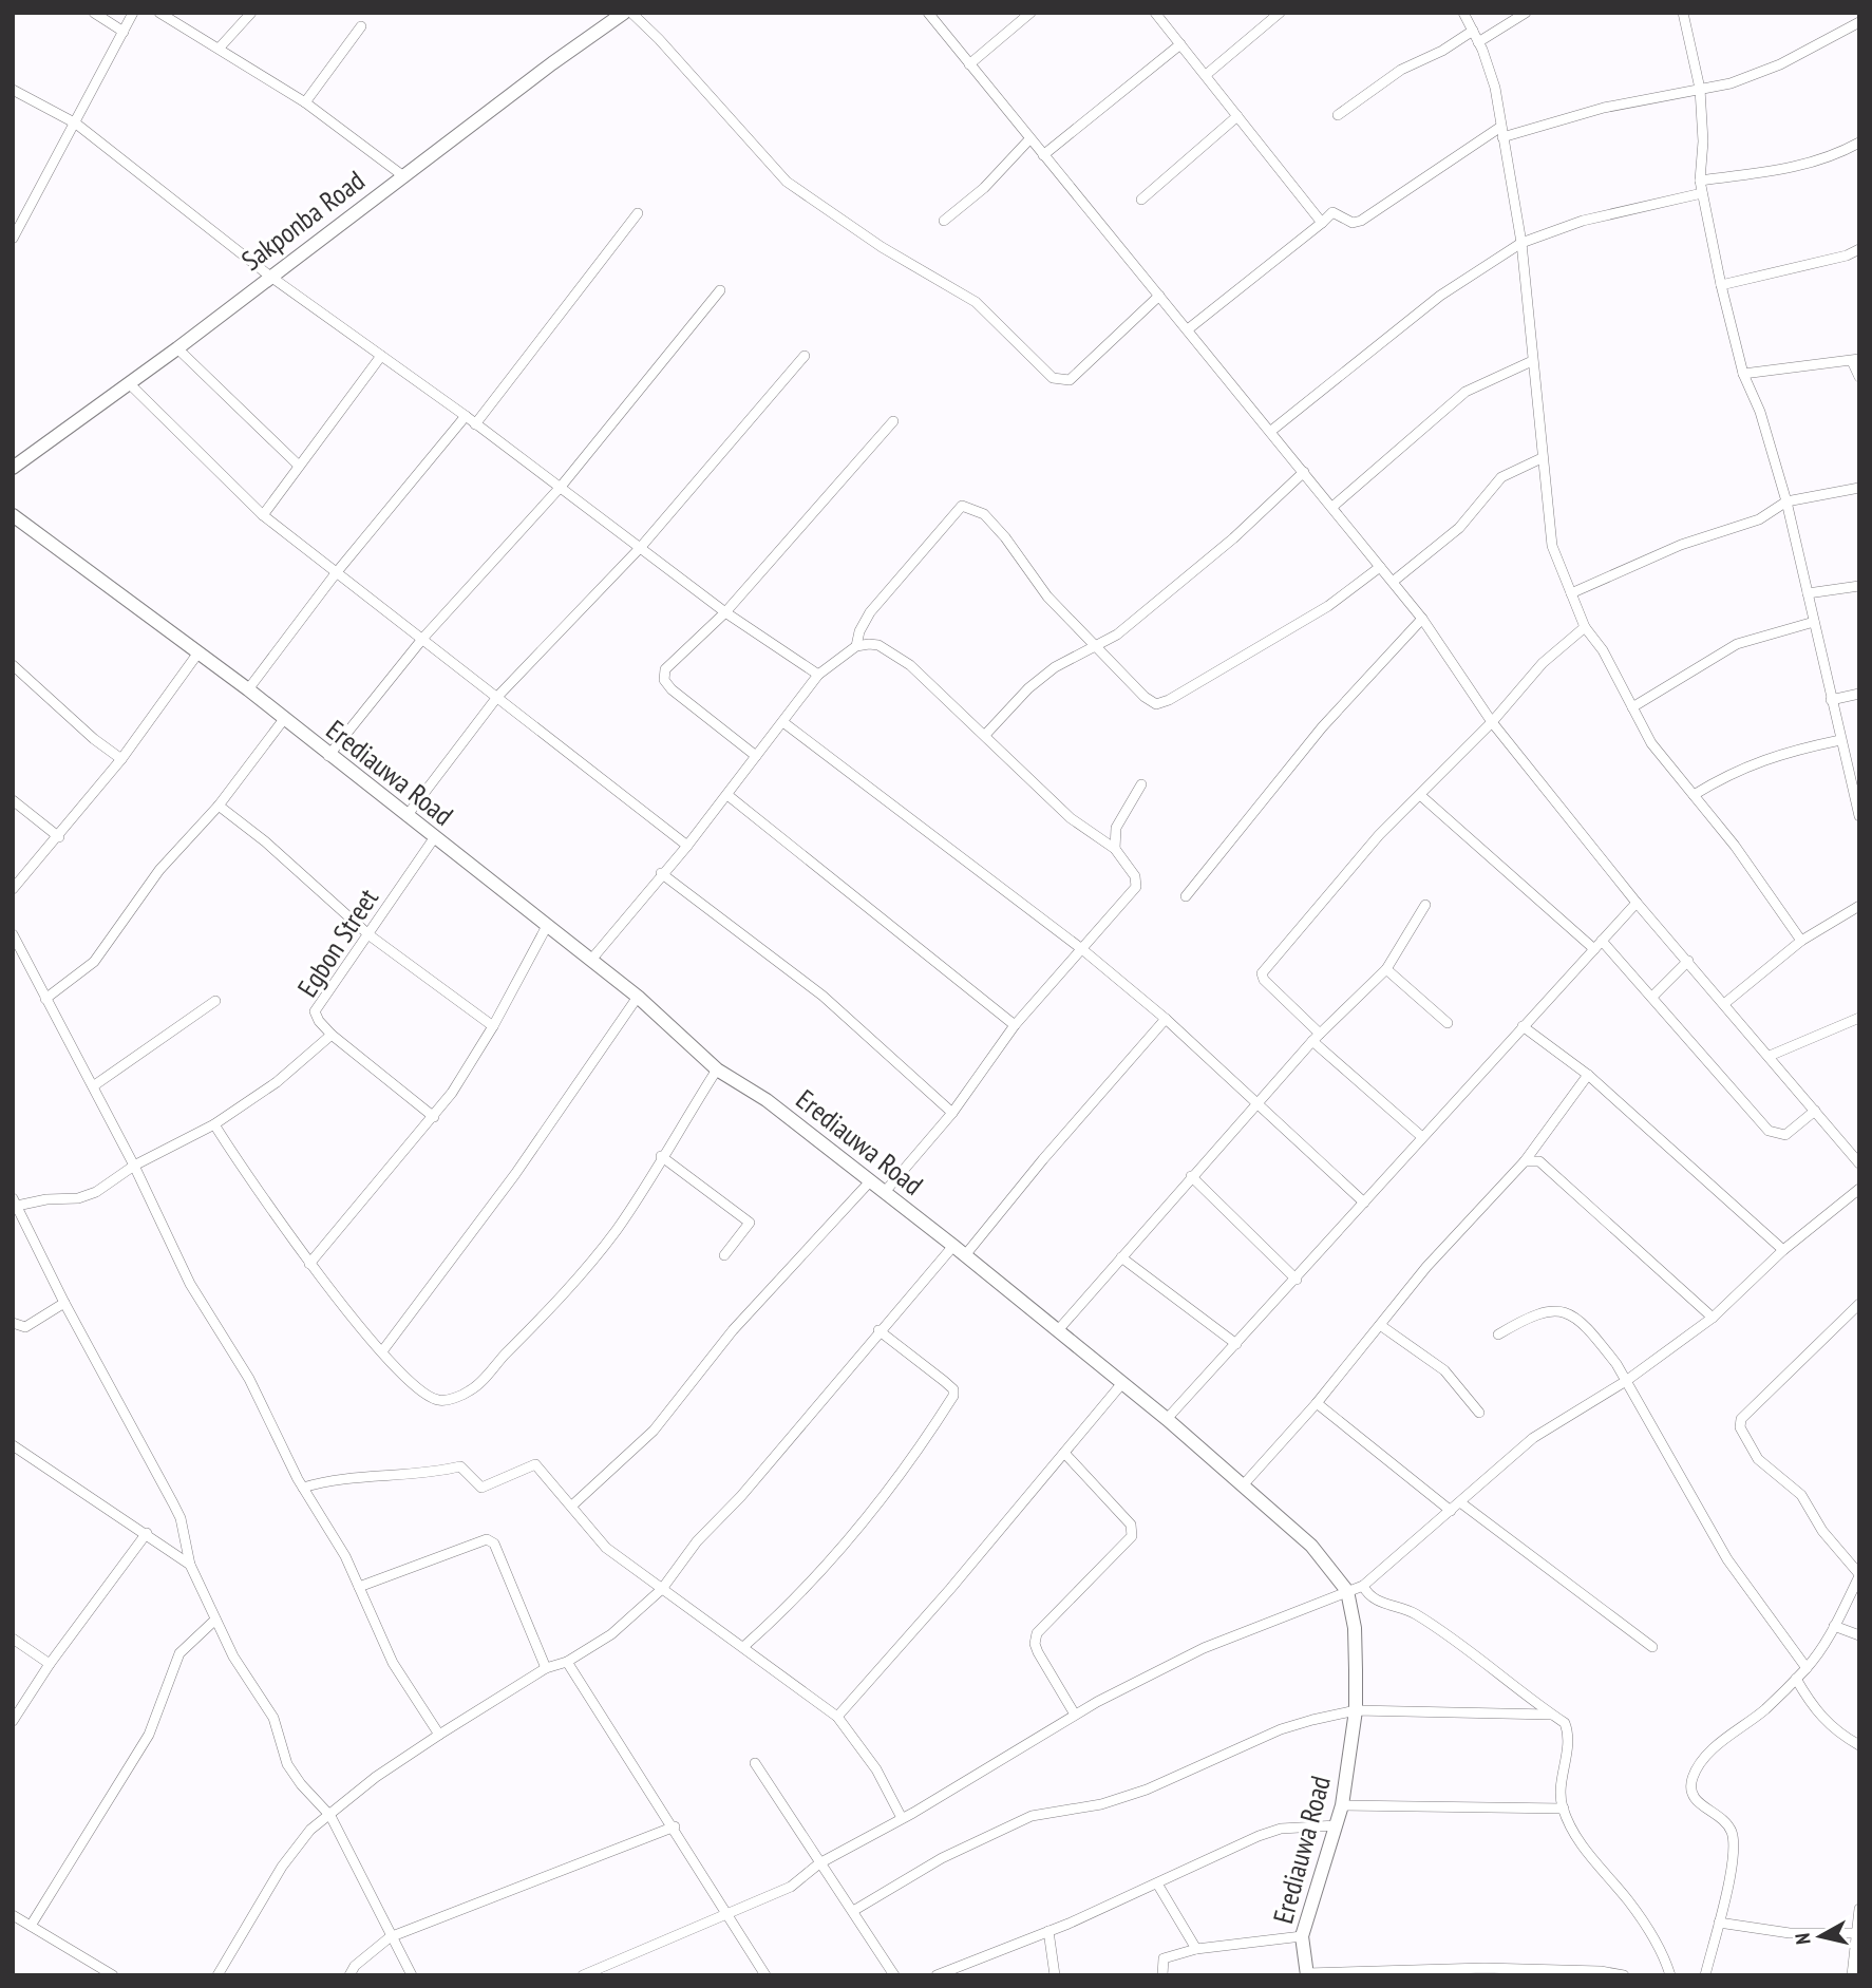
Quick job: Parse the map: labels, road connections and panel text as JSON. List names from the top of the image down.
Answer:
{
  "streets": {
    "street": ["Sakponba Road", "Erediauwa Road", "Egbon Street"]
  },
  "crossings": [
    ["Erediauwa Road", "Egbon Street"]
  ],
  "north": "left"
}
